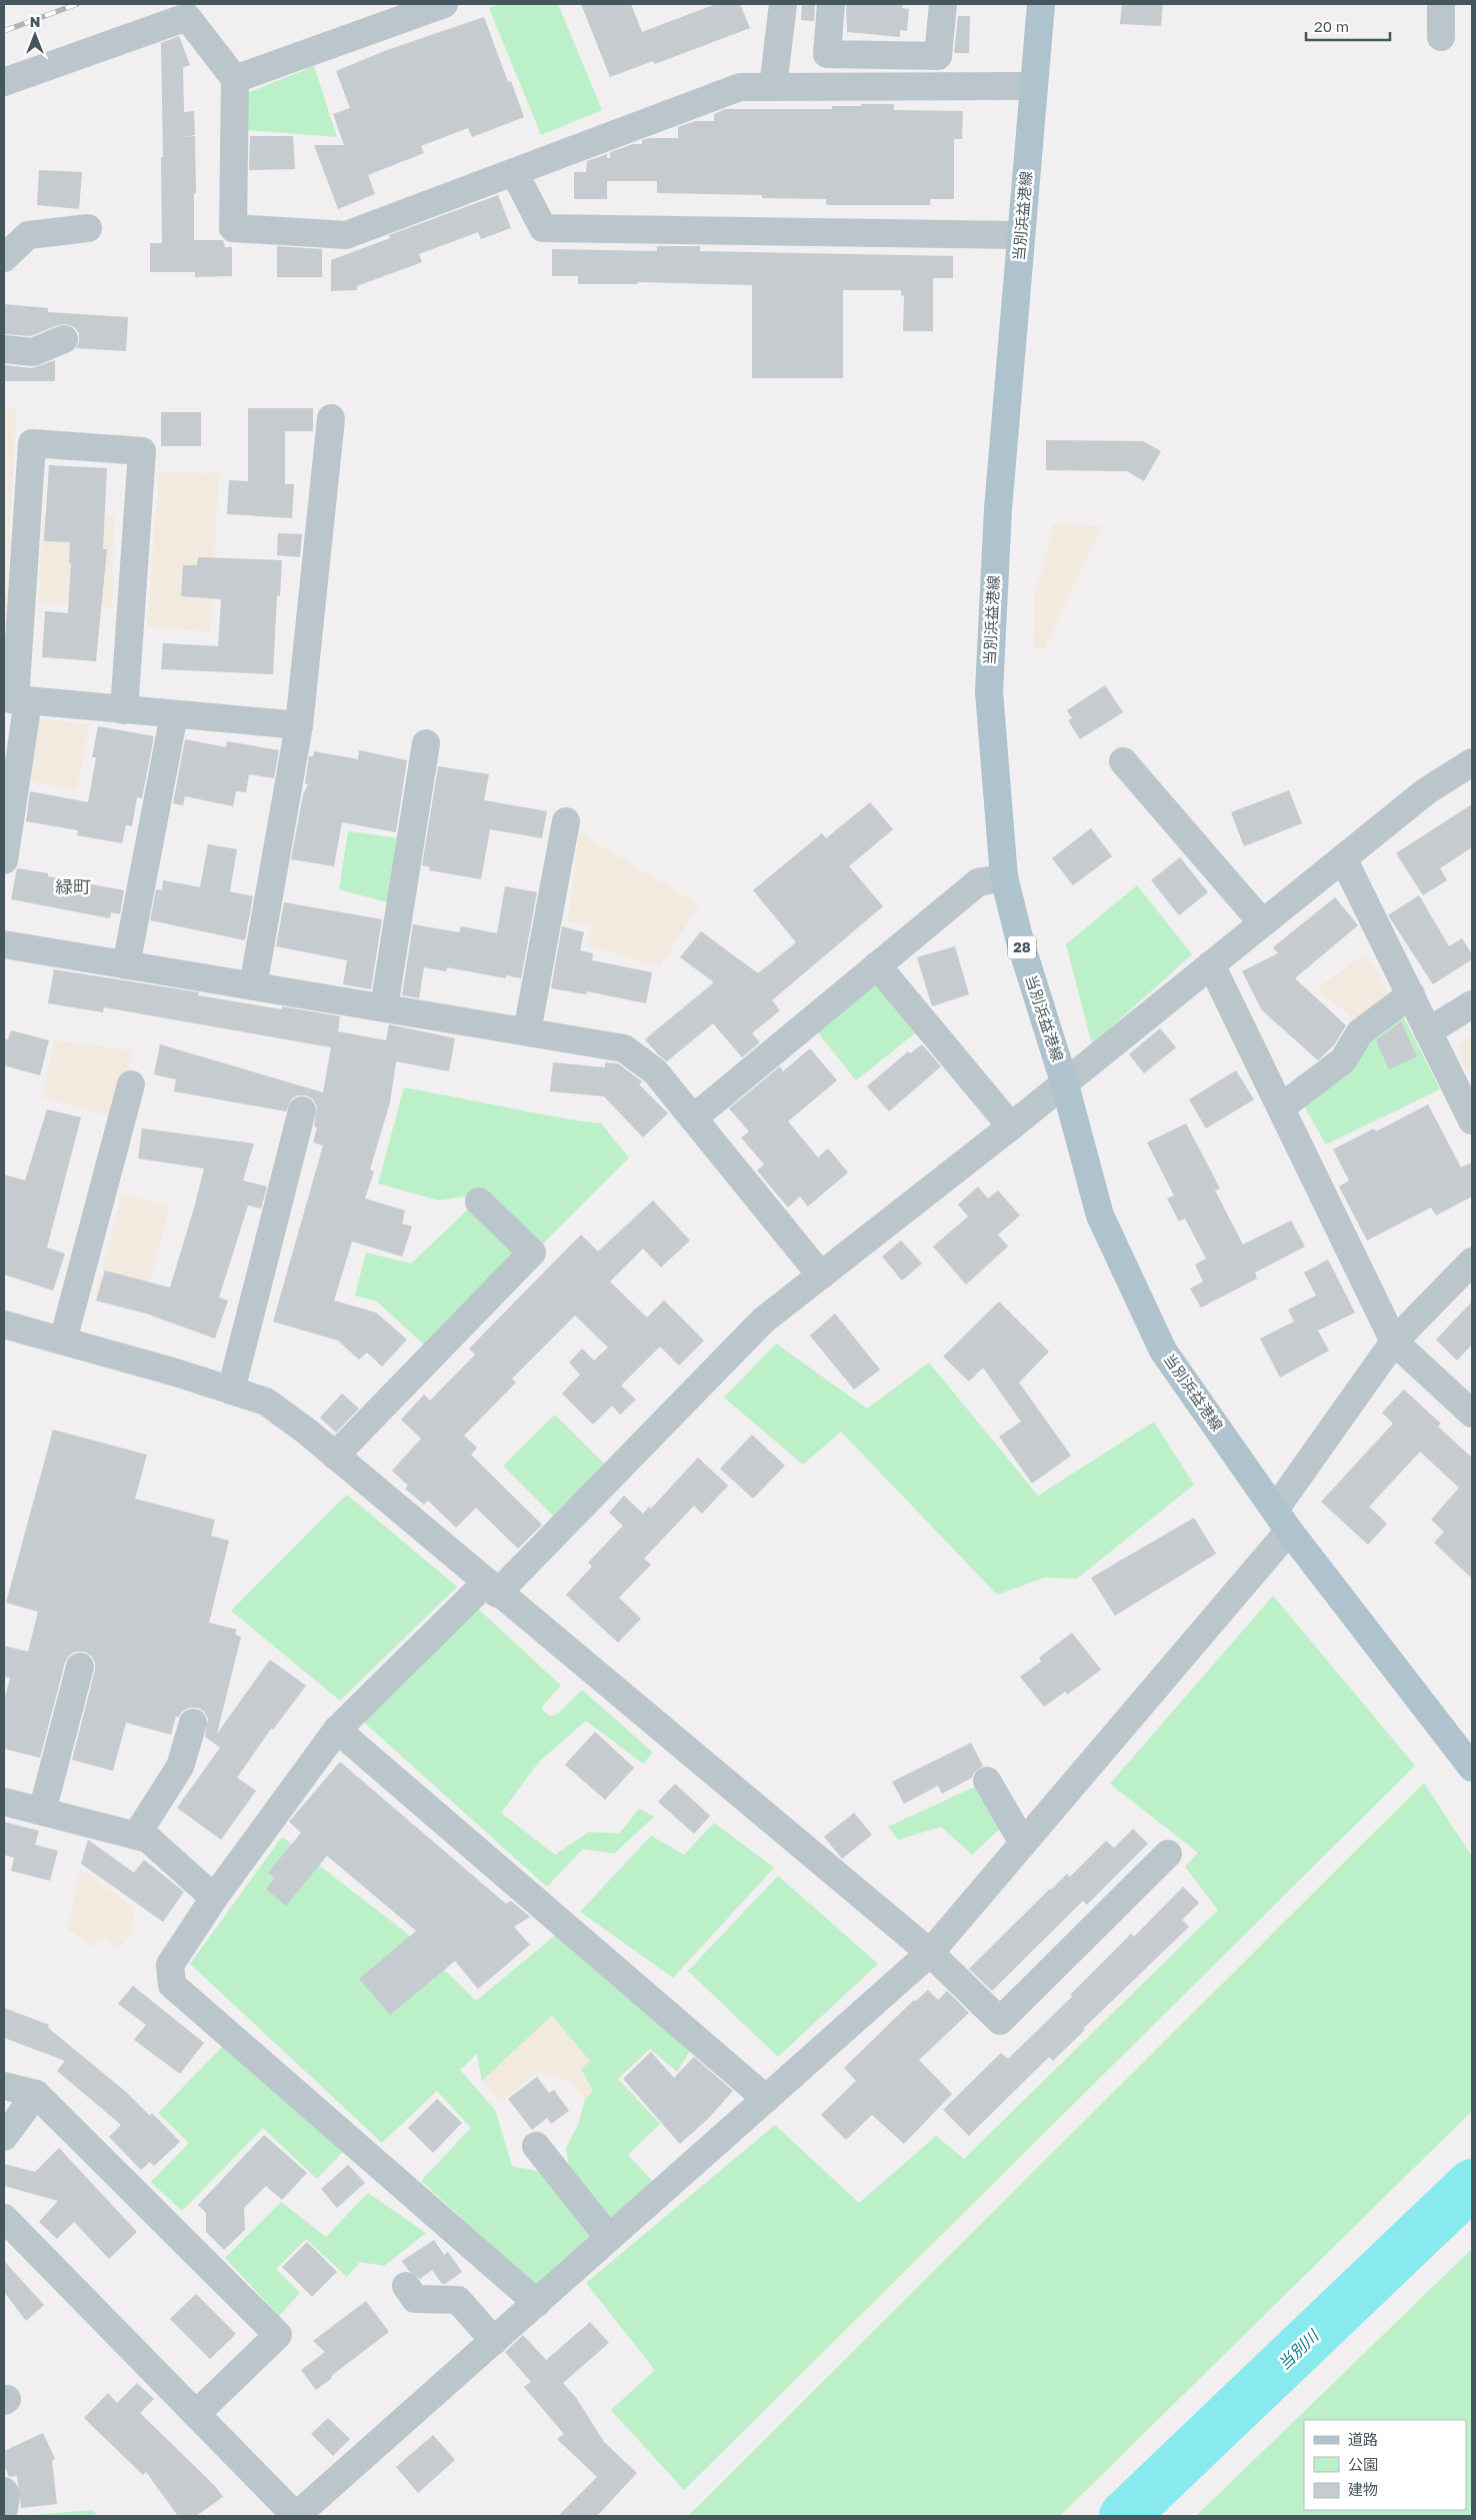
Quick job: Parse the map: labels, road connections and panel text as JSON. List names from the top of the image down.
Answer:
{
  "streets": {
    "main road": ["当別浜益港線", "28"]
  },
  "districts": ["緑町"],
  "water": ["当別川"],
  "legend": ["道路", "公園", "建物"],
  "scale_bar": "20 m",
  "north": "top"
}
